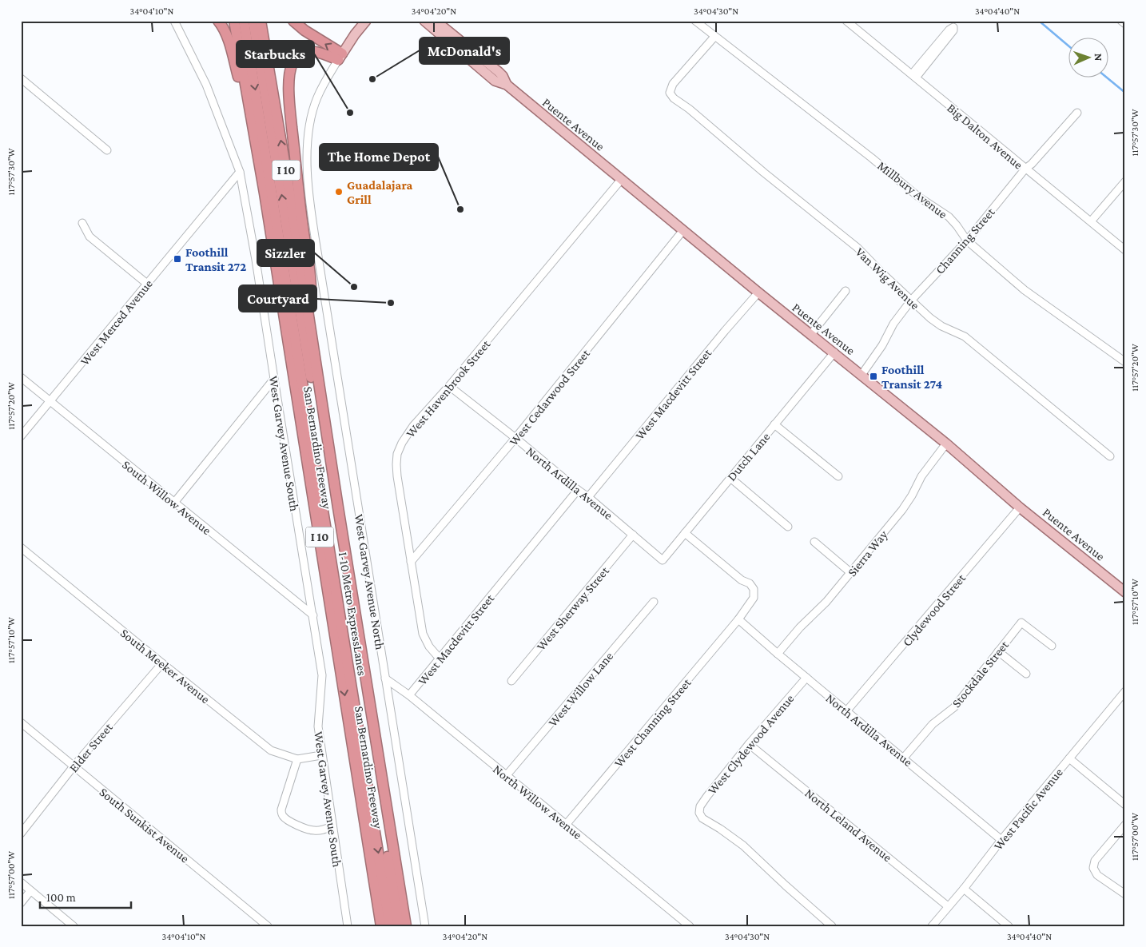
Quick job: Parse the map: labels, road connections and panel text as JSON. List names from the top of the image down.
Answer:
{
  "streets": {
    "highway": ["I 10", "San Bernardino Freeway", "I-10 Metro ExpressLanes"],
    "main road": ["Puente Avenue"],
    "street": [
      "Big Dalton Avenue",
      "Millbury Avenue",
      "Channing Street",
      "Van Wig Avenue",
      "West Merced Avenue",
      "West Havenbrook Street",
      "West Macdevitt Street",
      "West Cedarwood Street",
      "West Garvey Avenue South",
      "Dutch Lane",
      "North Ardilla Avenue",
      "South Willow Avenue",
      "Sierra Way",
      "West Garvey Avenue North",
      "West Sherway Street",
      "Clydewood Street",
      "South Meeker Avenue",
      "Stockdale Street",
      "West Willow Lane",
      "West Channing Street",
      "West Clydewood Avenue",
      "Elder Street",
      "North Willow Avenue",
      "West Pacific Avenue",
      "South Sunkist Avenue",
      "North Leland Avenue"
    ]
  },
  "crossings": [
    ["Puente Avenue", "Channing Street"],
    ["Puente Avenue", "West Havenbrook Street"],
    ["Puente Avenue", "West Macdevitt Street"],
    ["Puente Avenue", "West Cedarwood Street"],
    ["Puente Avenue", "Dutch Lane"],
    ["Puente Avenue", "Sierra Way"],
    ["Puente Avenue", "Clydewood Street"],
    ["Big Dalton Avenue", "Channing Street"],
    ["Millbury Avenue", "Channing Street"],
    ["Millbury Avenue", "Van Wig Avenue"],
    ["Channing Street", "Van Wig Avenue"],
    ["West Merced Avenue", "West Garvey Avenue South"],
    ["West Merced Avenue", "South Willow Avenue"],
    ["West Havenbrook Street", "West Macdevitt Street"],
    ["West Havenbrook Street", "West Cedarwood Street"],
    ["West Havenbrook Street", "North Ardilla Avenue"],
    ["West Macdevitt Street", "North Ardilla Avenue"],
    ["West Macdevitt Street", "North Willow Avenue"],
    ["West Cedarwood Street", "North Ardilla Avenue"],
    ["West Garvey Avenue South", "South Willow Avenue"],
    ["West Garvey Avenue South", "South Meeker Avenue"],
    ["Dutch Lane", "North Ardilla Avenue"],
    ["North Ardilla Avenue", "Sierra Way"],
    ["North Ardilla Avenue", "West Sherway Street"],
    ["North Ardilla Avenue", "Clydewood Street"],
    ["North Ardilla Avenue", "Stockdale Street"],
    ["North Ardilla Avenue", "West Channing Street"],
    ["North Ardilla Avenue", "West Clydewood Avenue"],
    ["North Ardilla Avenue", "West Pacific Avenue"],
    ["West Garvey Avenue North", "North Willow Avenue"],
    ["South Meeker Avenue", "Elder Street"],
    ["West Willow Lane", "North Willow Avenue"],
    ["West Channing Street", "North Willow Avenue"],
    ["West Clydewood Avenue", "North Leland Avenue"],
    ["Elder Street", "South Sunkist Avenue"],
    ["West Pacific Avenue", "North Leland Avenue"]
  ],
  "places": {
    "other": [
      "McDonald's",
      "Starbucks",
      "Guadalajara Grill",
      "The Home Depot",
      "Sizzler",
      "Courtyard"
    ],
    "transit": ["Foothill Transit 272", "Foothill Transit 274"]
  },
  "scale_bar": "100 m",
  "north": "right",
  "coordinates": [
    "34°04'10\"N",
    "34°04'20\"N",
    "34°04'30\"N",
    "34°04'40\"N",
    "117°57'30\"W",
    "117°57'20\"W",
    "117°57'10\"W",
    "117°57'00\"W"
  ]
}
